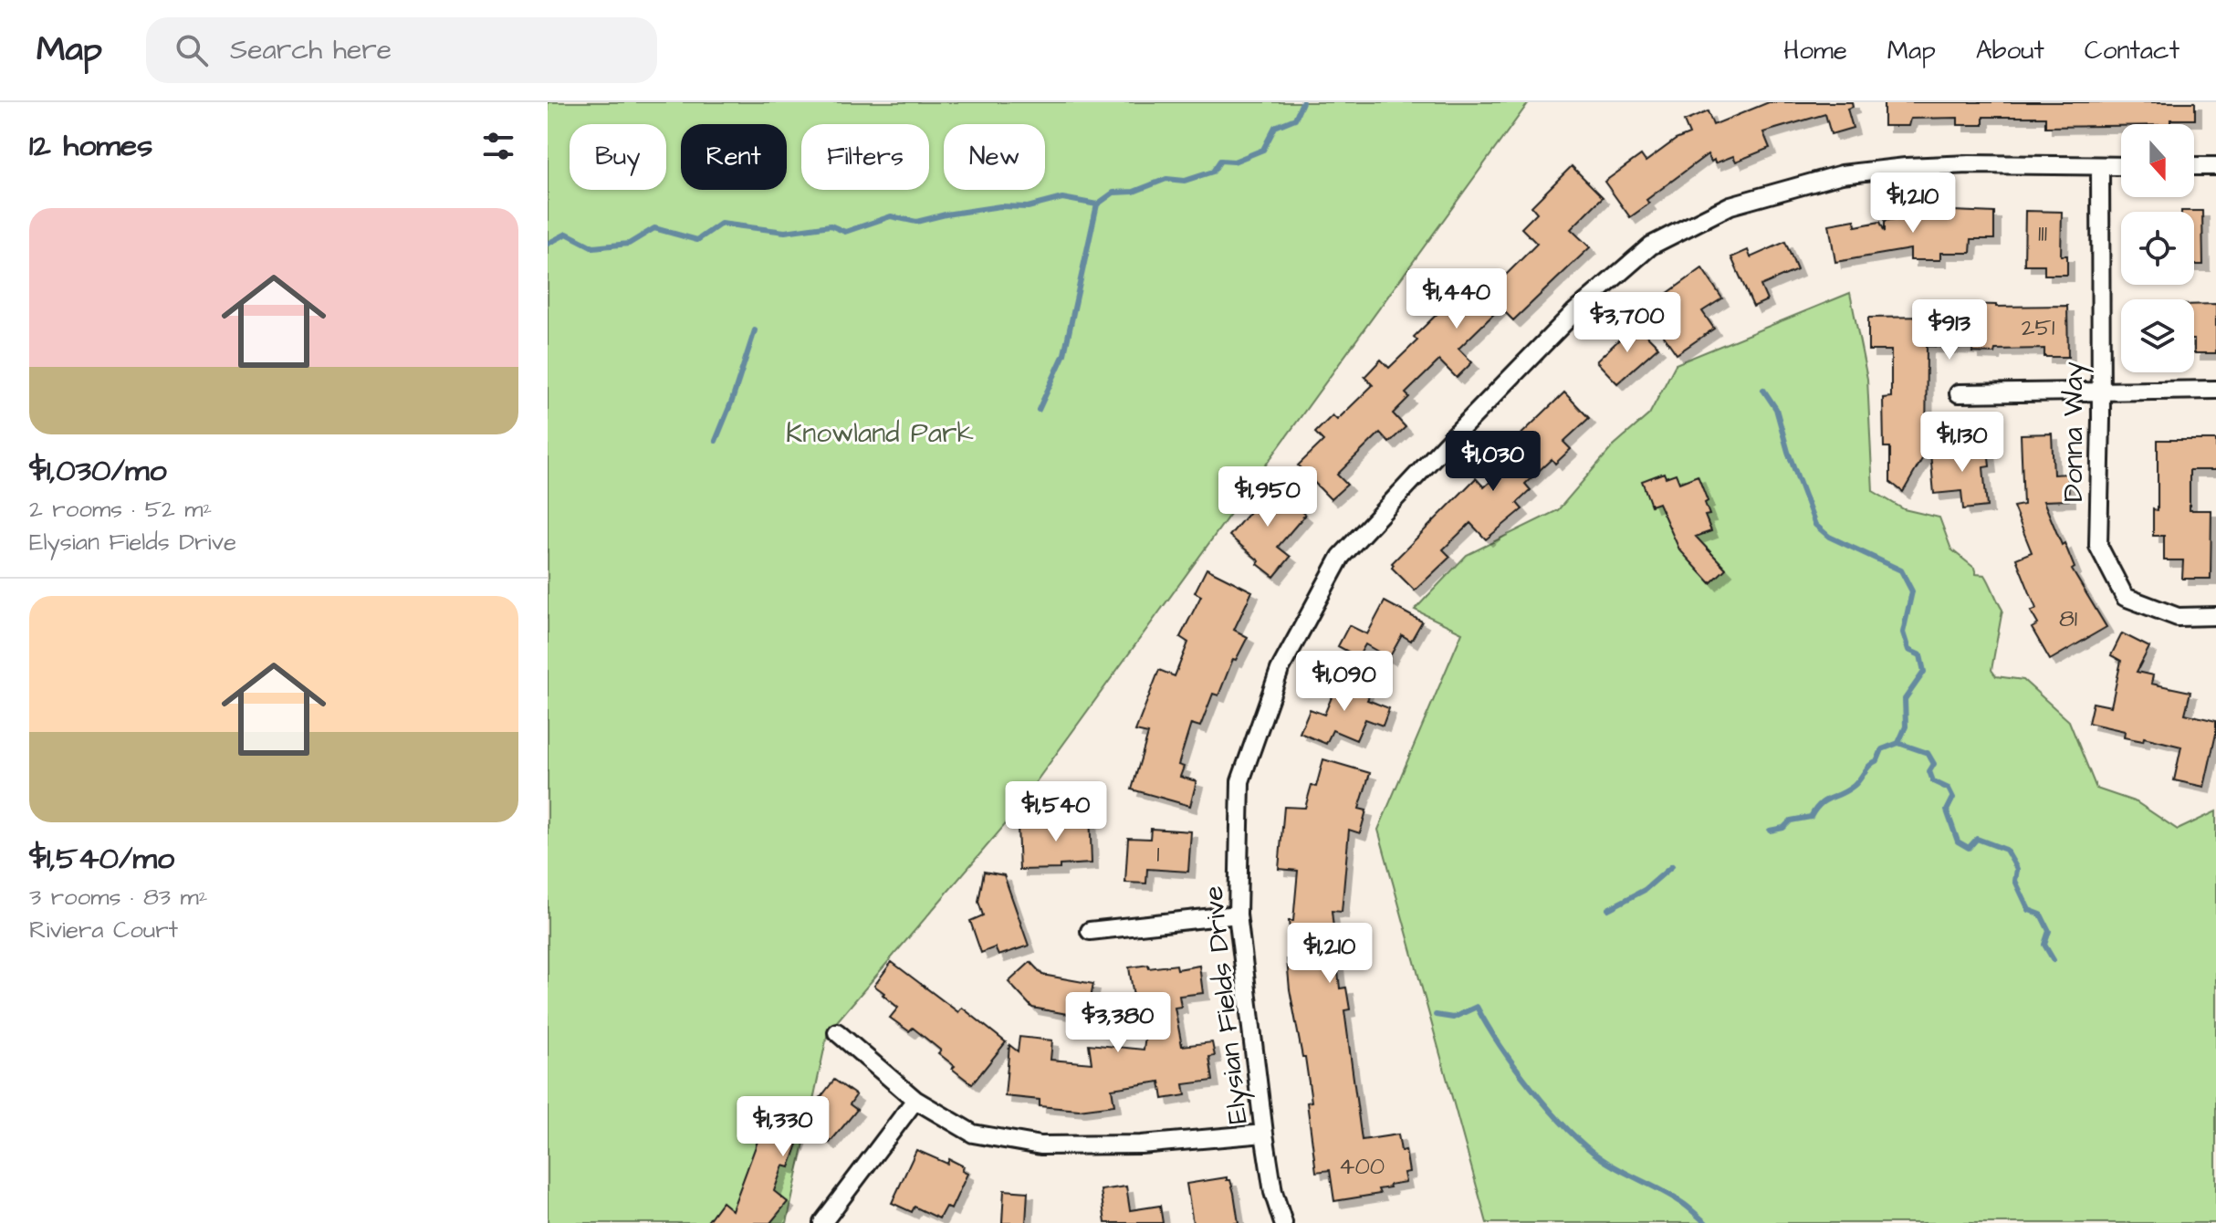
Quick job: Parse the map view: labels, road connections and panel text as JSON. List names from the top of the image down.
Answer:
{
  "streets": {
    "street": ["Donna Way", "Elysian Fields Drive"]
  },
  "crossings": [
    ["Donna Way", "Elysian Fields Drive"]
  ],
  "parks": ["Knowland Park"],
  "house_numbers": [
    "111",
    "251",
    "81",
    "1",
    "400"
  ],
  "north": "bottom",
  "page": {
    "header": "Map",
    "search": "Search here",
    "nav": [
      "Home",
      "Map",
      "About",
      "Contact"
    ],
    "heading": "12 homes",
    "chip": [
      "Buy",
      "Rent",
      "Filters",
      "New"
    ],
    "price": [
      "$1,210",
      "$1,440",
      "$3,700",
      "$913",
      "$1,130",
      "$1,030",
      "$1,950",
      "$1,090",
      "$1,540",
      "$1,210",
      "$3,380",
      "$1,330"
    ],
    "list": [
      {
        "name": "$1,030/mo",
        "note": "2 rooms · 52 m² · Elysian Fields Drive"
      },
      {
        "name": "$1,540/mo",
        "note": "3 rooms · 83 m² · Riviera Court"
      }
    ]
  }
}
